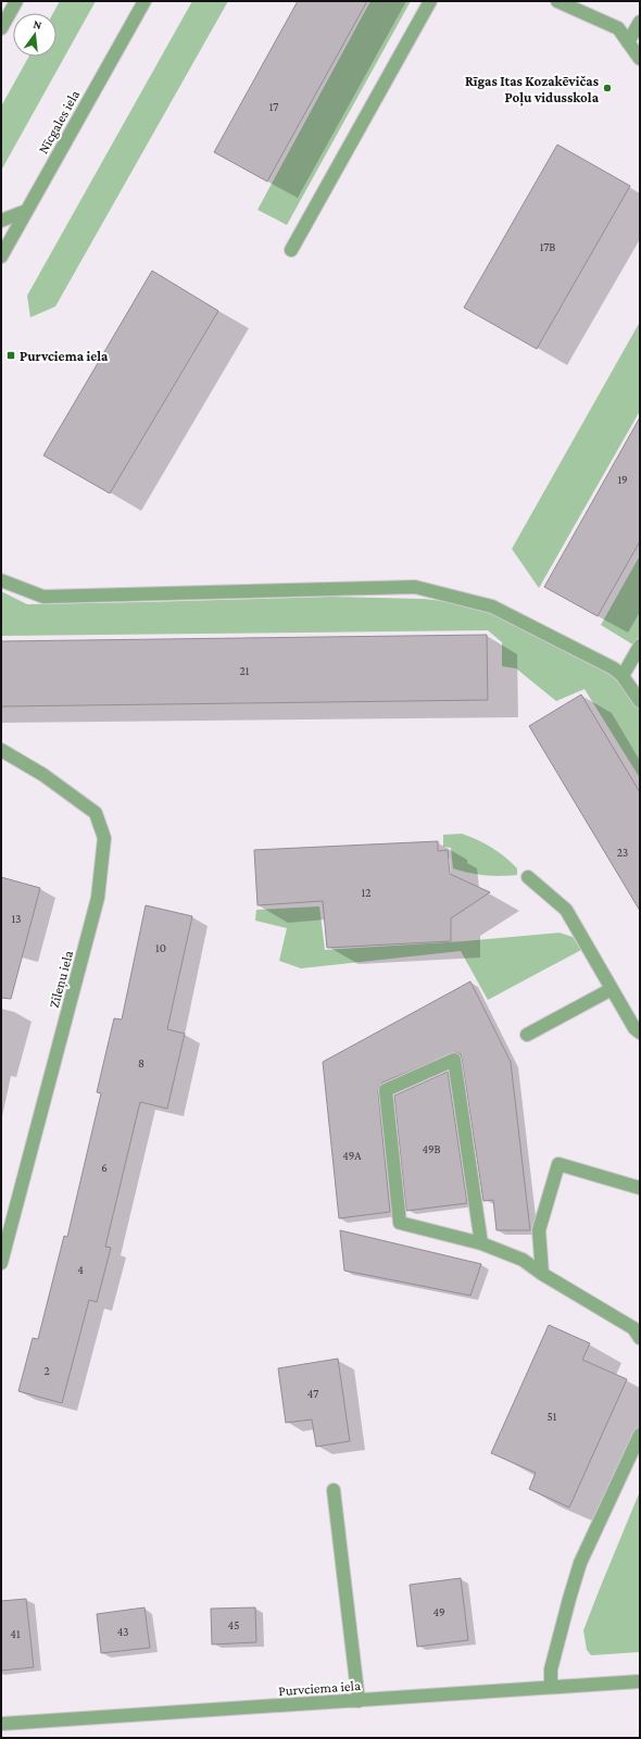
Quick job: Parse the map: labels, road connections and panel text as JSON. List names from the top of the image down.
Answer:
{
  "streets": {
    "street": ["Nīcgales iela", "Zileņu iela", "Purvciema iela"]
  },
  "places": {
    "other": ["Rīgas Itas Kozakēvičas Poļu vidusskola"],
    "transit": ["Purvciema iela"]
  },
  "house_numbers": [
    "17",
    "17B",
    "19",
    "21",
    "23",
    "12",
    "13",
    "10",
    "8",
    "49B",
    "49A",
    "6",
    "4",
    "2",
    "47",
    "51",
    "49",
    "45",
    "43",
    "41"
  ],
  "north": "top"
}
